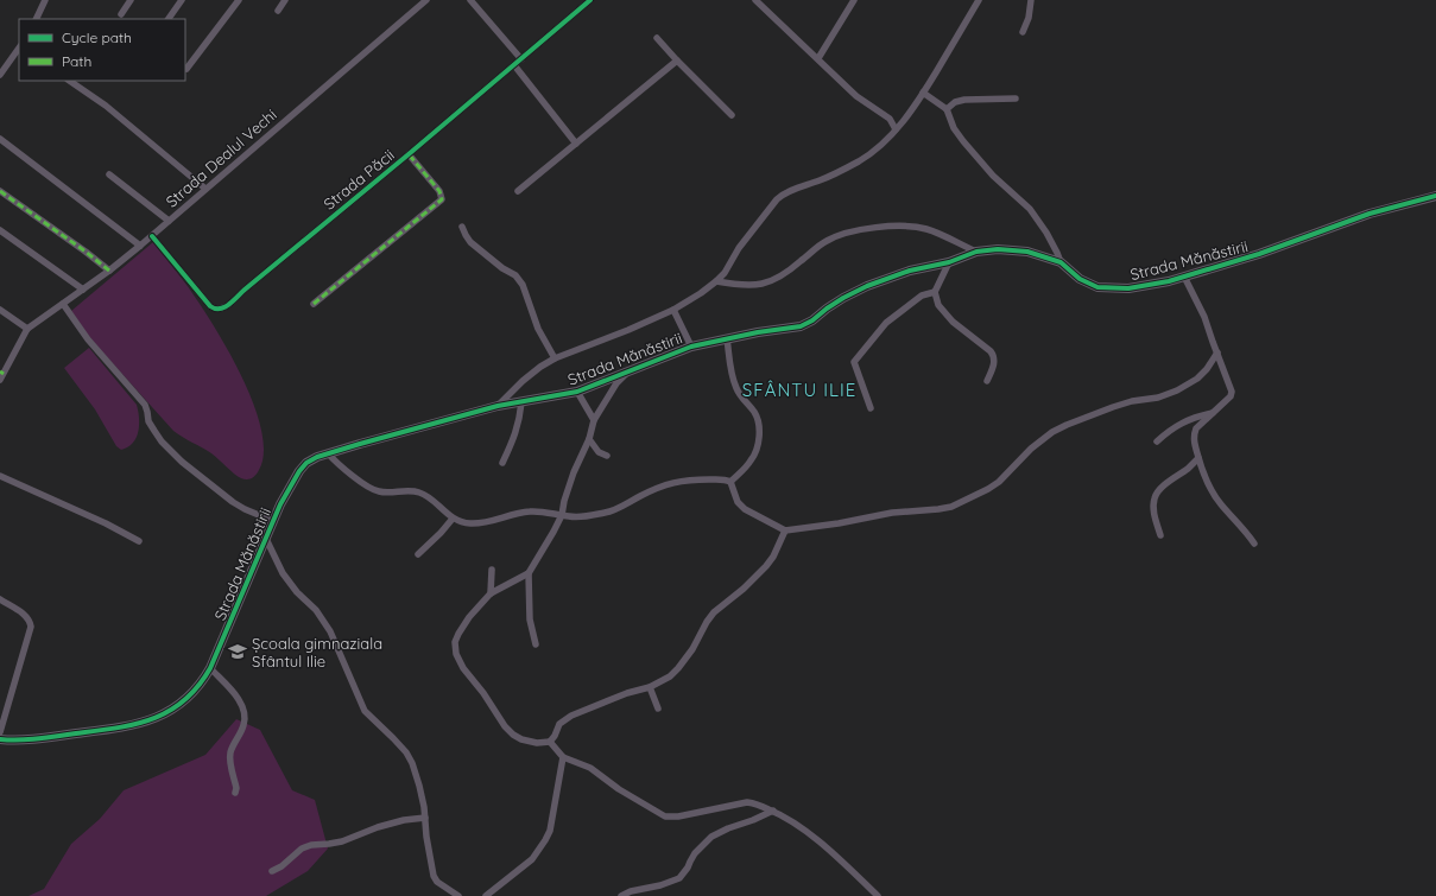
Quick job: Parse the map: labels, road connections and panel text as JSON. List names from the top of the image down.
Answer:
{
  "streets": {
    "street": ["Strada Dealul Vechi", "Strada Păcii", "Strada Mănăstirii"]
  },
  "crossings": [
    ["Strada Dealul Vechi", "Strada Păcii"]
  ],
  "districts": ["SFÂNTU ILIE"],
  "places": {
    "school or university": ["Școala gimnaziala Sfântul Ilie"]
  },
  "legend": ["Cycle path", "Path"]
}
